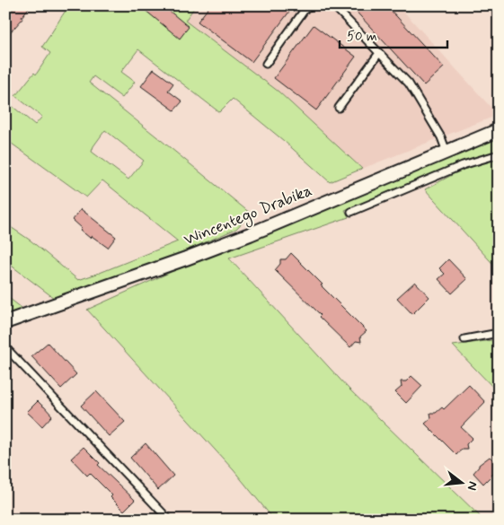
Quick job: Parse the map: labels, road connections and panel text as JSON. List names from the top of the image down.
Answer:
{
  "streets": {
    "street": ["Wincentego Drabika"]
  },
  "scale_bar": "50 m",
  "north": "right"
}
